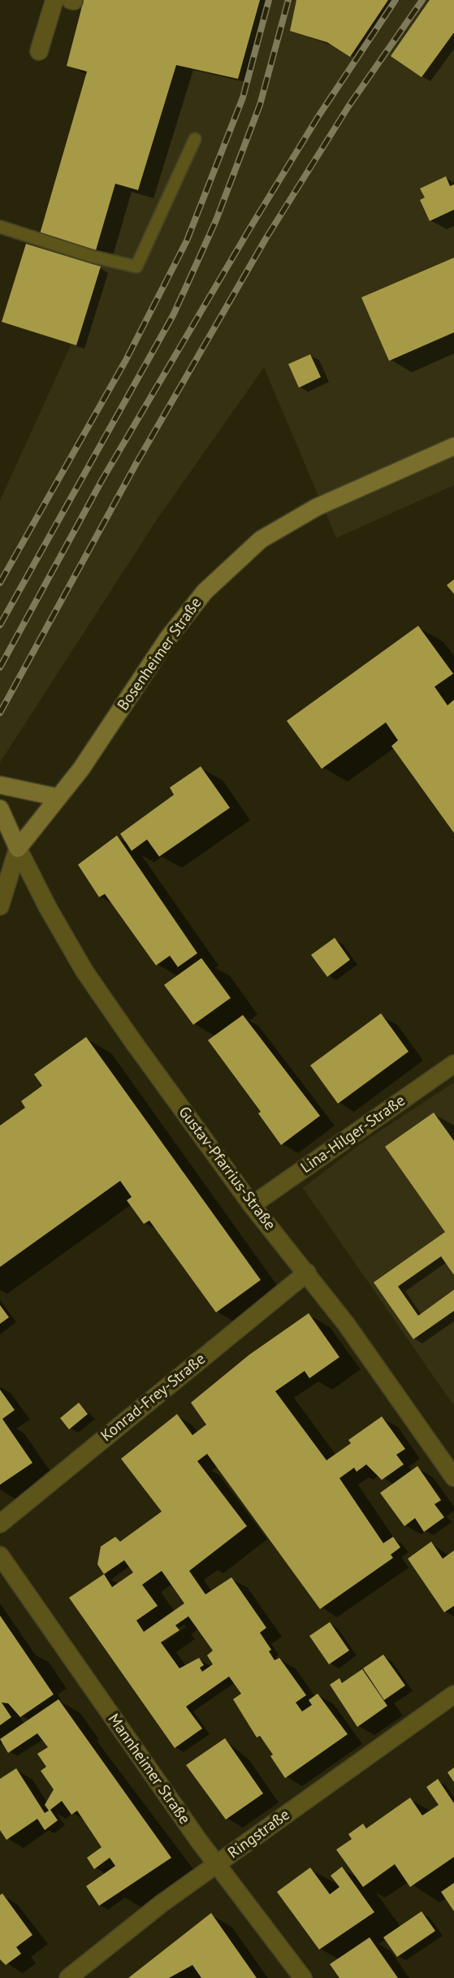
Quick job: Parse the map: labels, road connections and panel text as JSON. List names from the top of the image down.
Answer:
{
  "streets": {
    "main road": ["Bosenheimer Straße"],
    "street": [
      "Lina-Hilger-Straße",
      "Gustav-Pfarrius-Straße",
      "Konrad-Frey-Straße",
      "Mannheimer Straße",
      "Ringstraße"
    ]
  },
  "crossings": [
    ["Bosenheimer Straße", "Gustav-Pfarrius-Straße"],
    ["Lina-Hilger-Straße", "Gustav-Pfarrius-Straße"],
    ["Gustav-Pfarrius-Straße", "Konrad-Frey-Straße"],
    ["Mannheimer Straße", "Ringstraße"]
  ]
}
